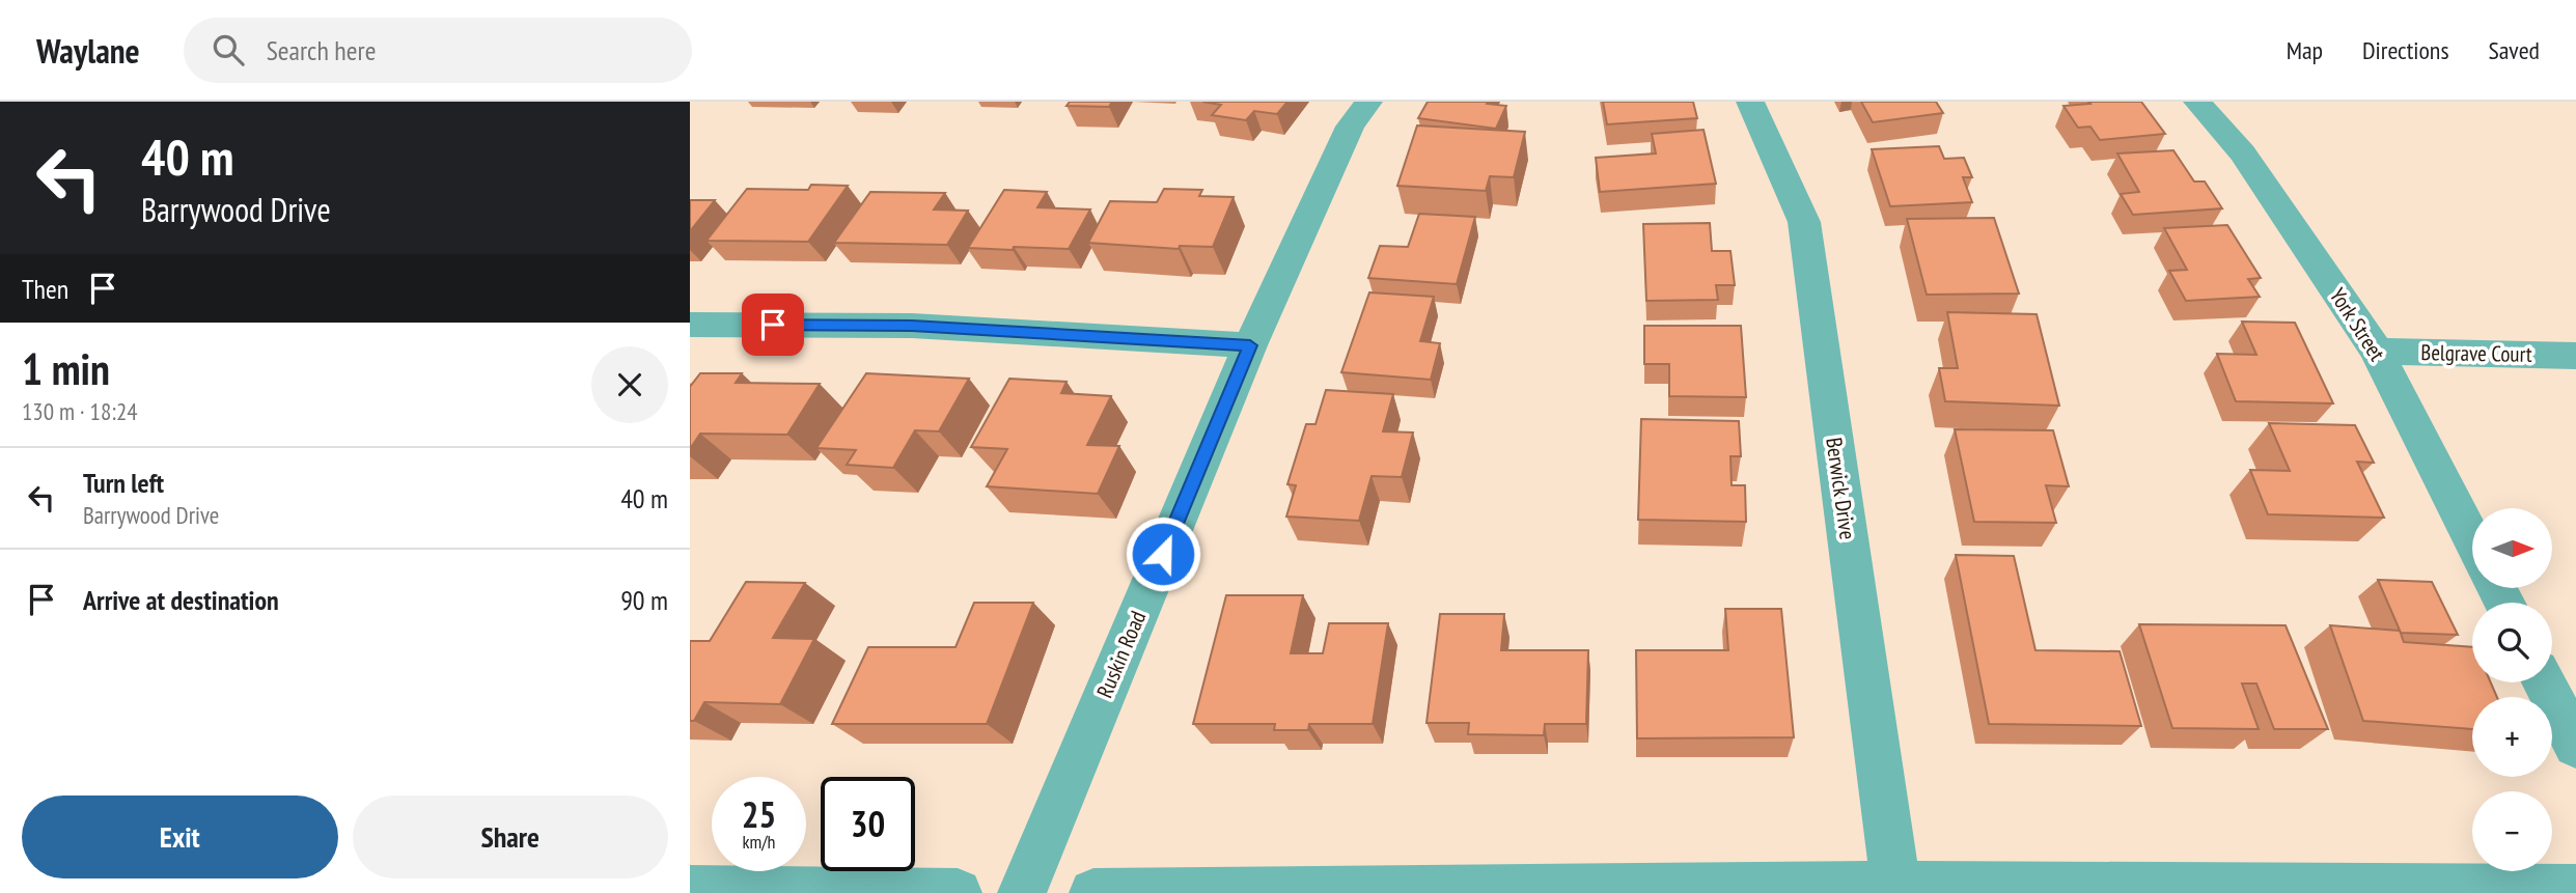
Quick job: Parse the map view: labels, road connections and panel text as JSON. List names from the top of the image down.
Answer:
{
  "streets": {
    "street": [
      "York Street",
      "Belgrave Court",
      "Berwick Drive",
      "Ruskin Road"
    ]
  },
  "crossings": [
    ["York Street", "Belgrave Court"]
  ],
  "north": "right",
  "page": {
    "header": "Waylane",
    "search": "Search here",
    "nav": ["Map", "Directions", "Saved"],
    "turn": ["40 m", "Barrywood Drive"],
    "then": "Then",
    "heading": ["1 min", "130 m · 18:24"],
    "list": [
      {
        "name": "Turn left",
        "note": "Barrywood Drive",
        "value": "40 m"
      },
      {
        "name": "Arrive at destination",
        "value": "90 m"
      }
    ],
    "map_buttons": ["+", "−"],
    "speed": "25 km/h",
    "limit": "30",
    "buttons": ["Exit", "Share"]
  }
}
